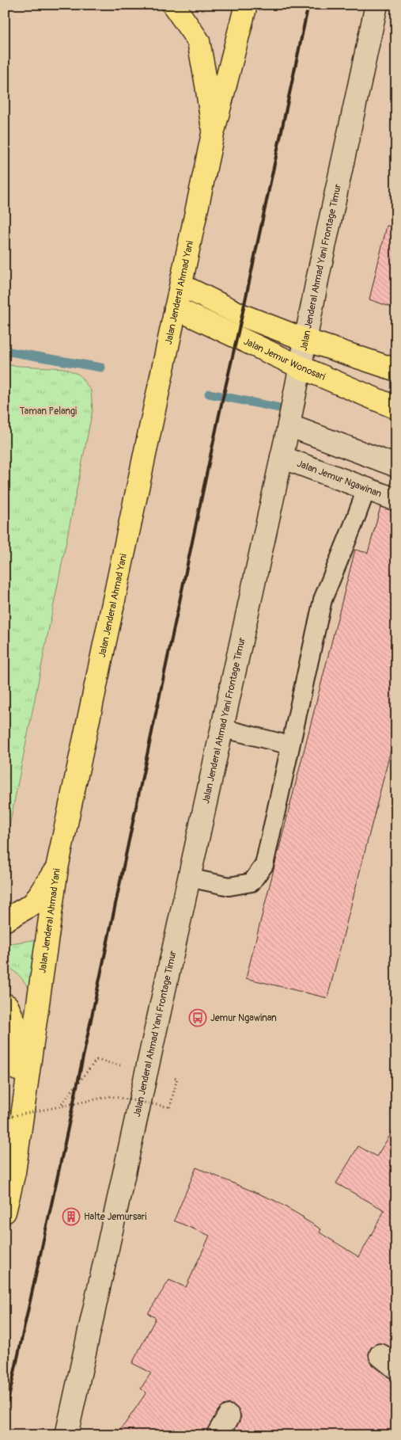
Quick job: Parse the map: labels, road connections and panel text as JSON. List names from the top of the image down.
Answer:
{
  "streets": {
    "main road": ["Jalan Jenderal Ahmad Yani", "Jalan Jemur Wonosari"],
    "street": ["Jalan Jenderal Ahmad Yani Frontage Timur", "Jalan Jemur Ngawinan"]
  },
  "crossings": [
    ["Jalan Jenderal Ahmad Yani Frontage Timur", "Jalan Jemur Wonosari"],
    ["Jalan Jenderal Ahmad Yani Frontage Timur", "Jalan Jemur Ngawinan"],
    ["Jalan Jenderal Ahmad Yani", "Jalan Jemur Wonosari"]
  ],
  "parks": ["Taman Pelangi"],
  "places": {
    "bus stop": ["Jemur Ngawinan"],
    "building": ["Halte Jemursari"]
  }
}
